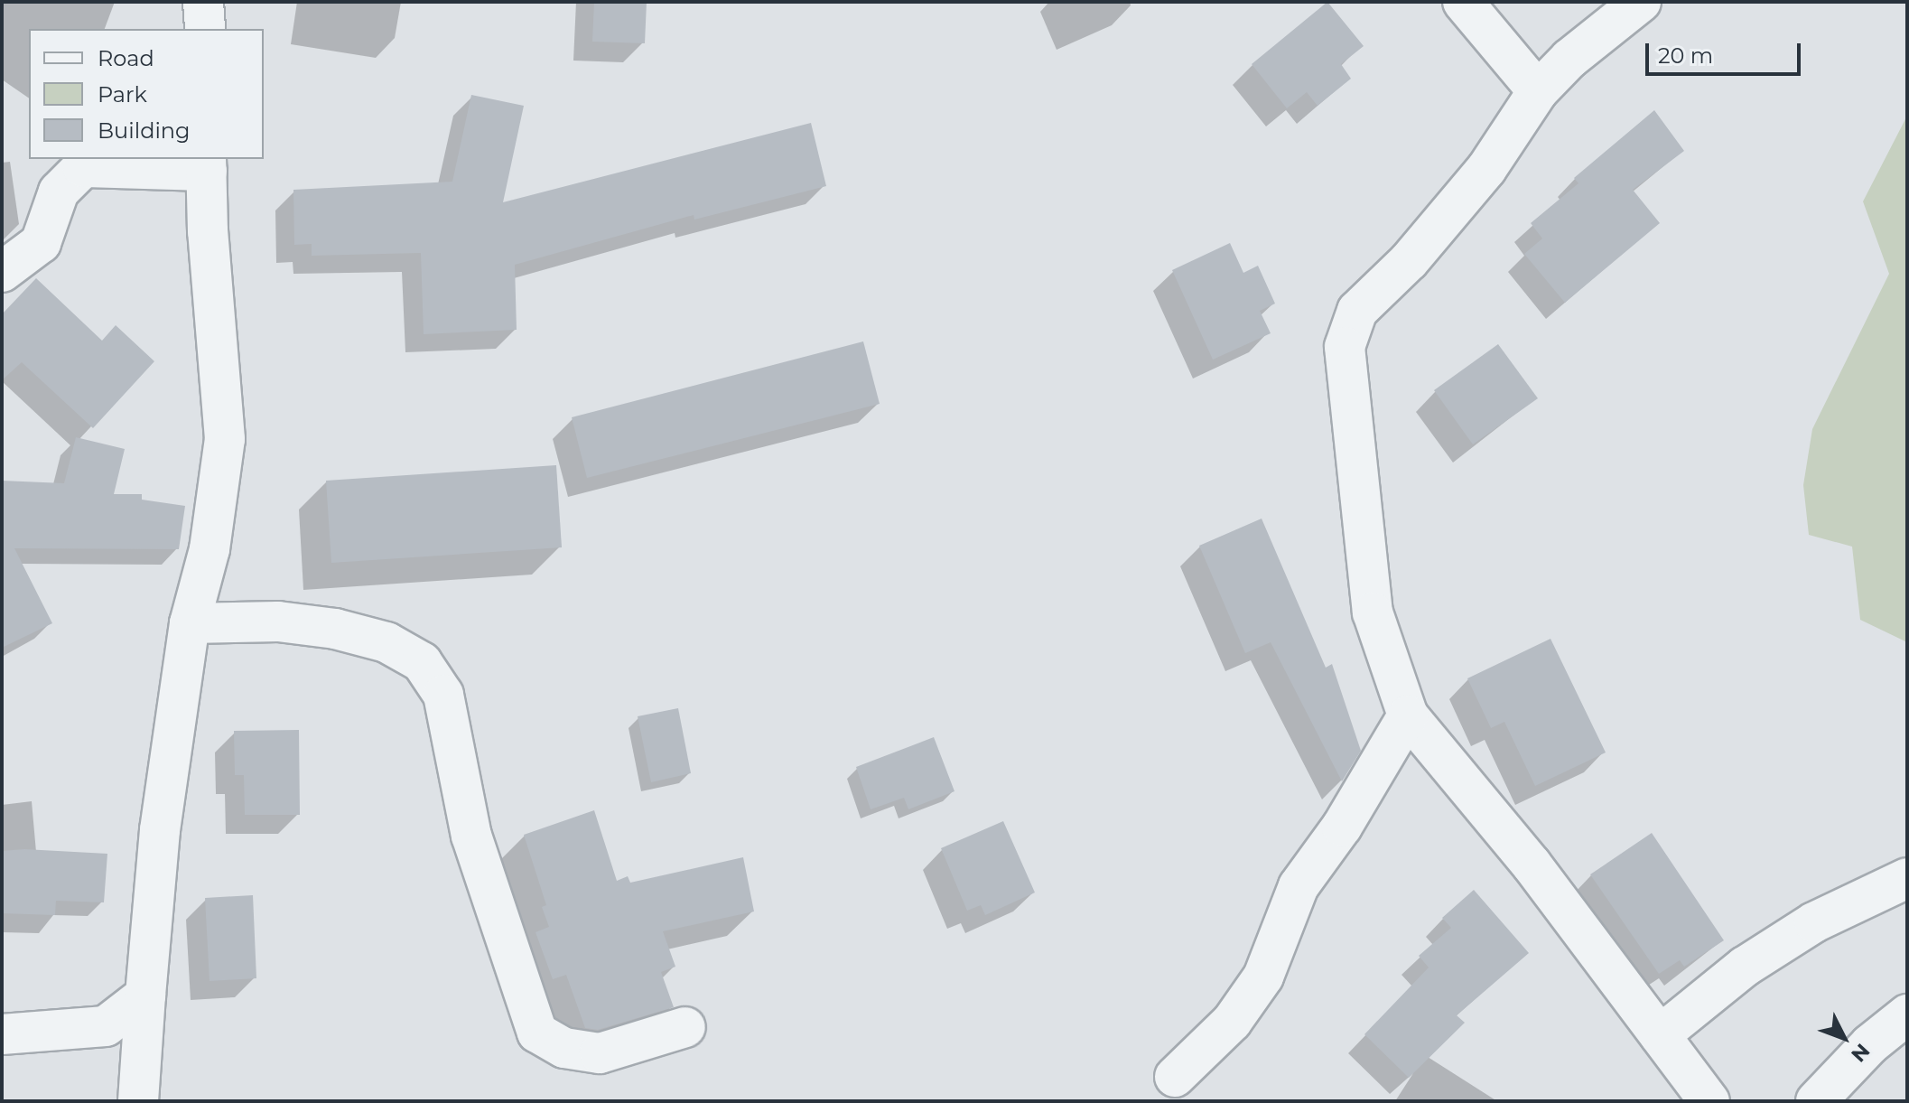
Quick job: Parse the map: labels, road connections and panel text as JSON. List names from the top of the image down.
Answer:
{
  "legend": ["Road", "Park", "Building"],
  "scale_bar": "20 m",
  "north": "bottom right"
}
